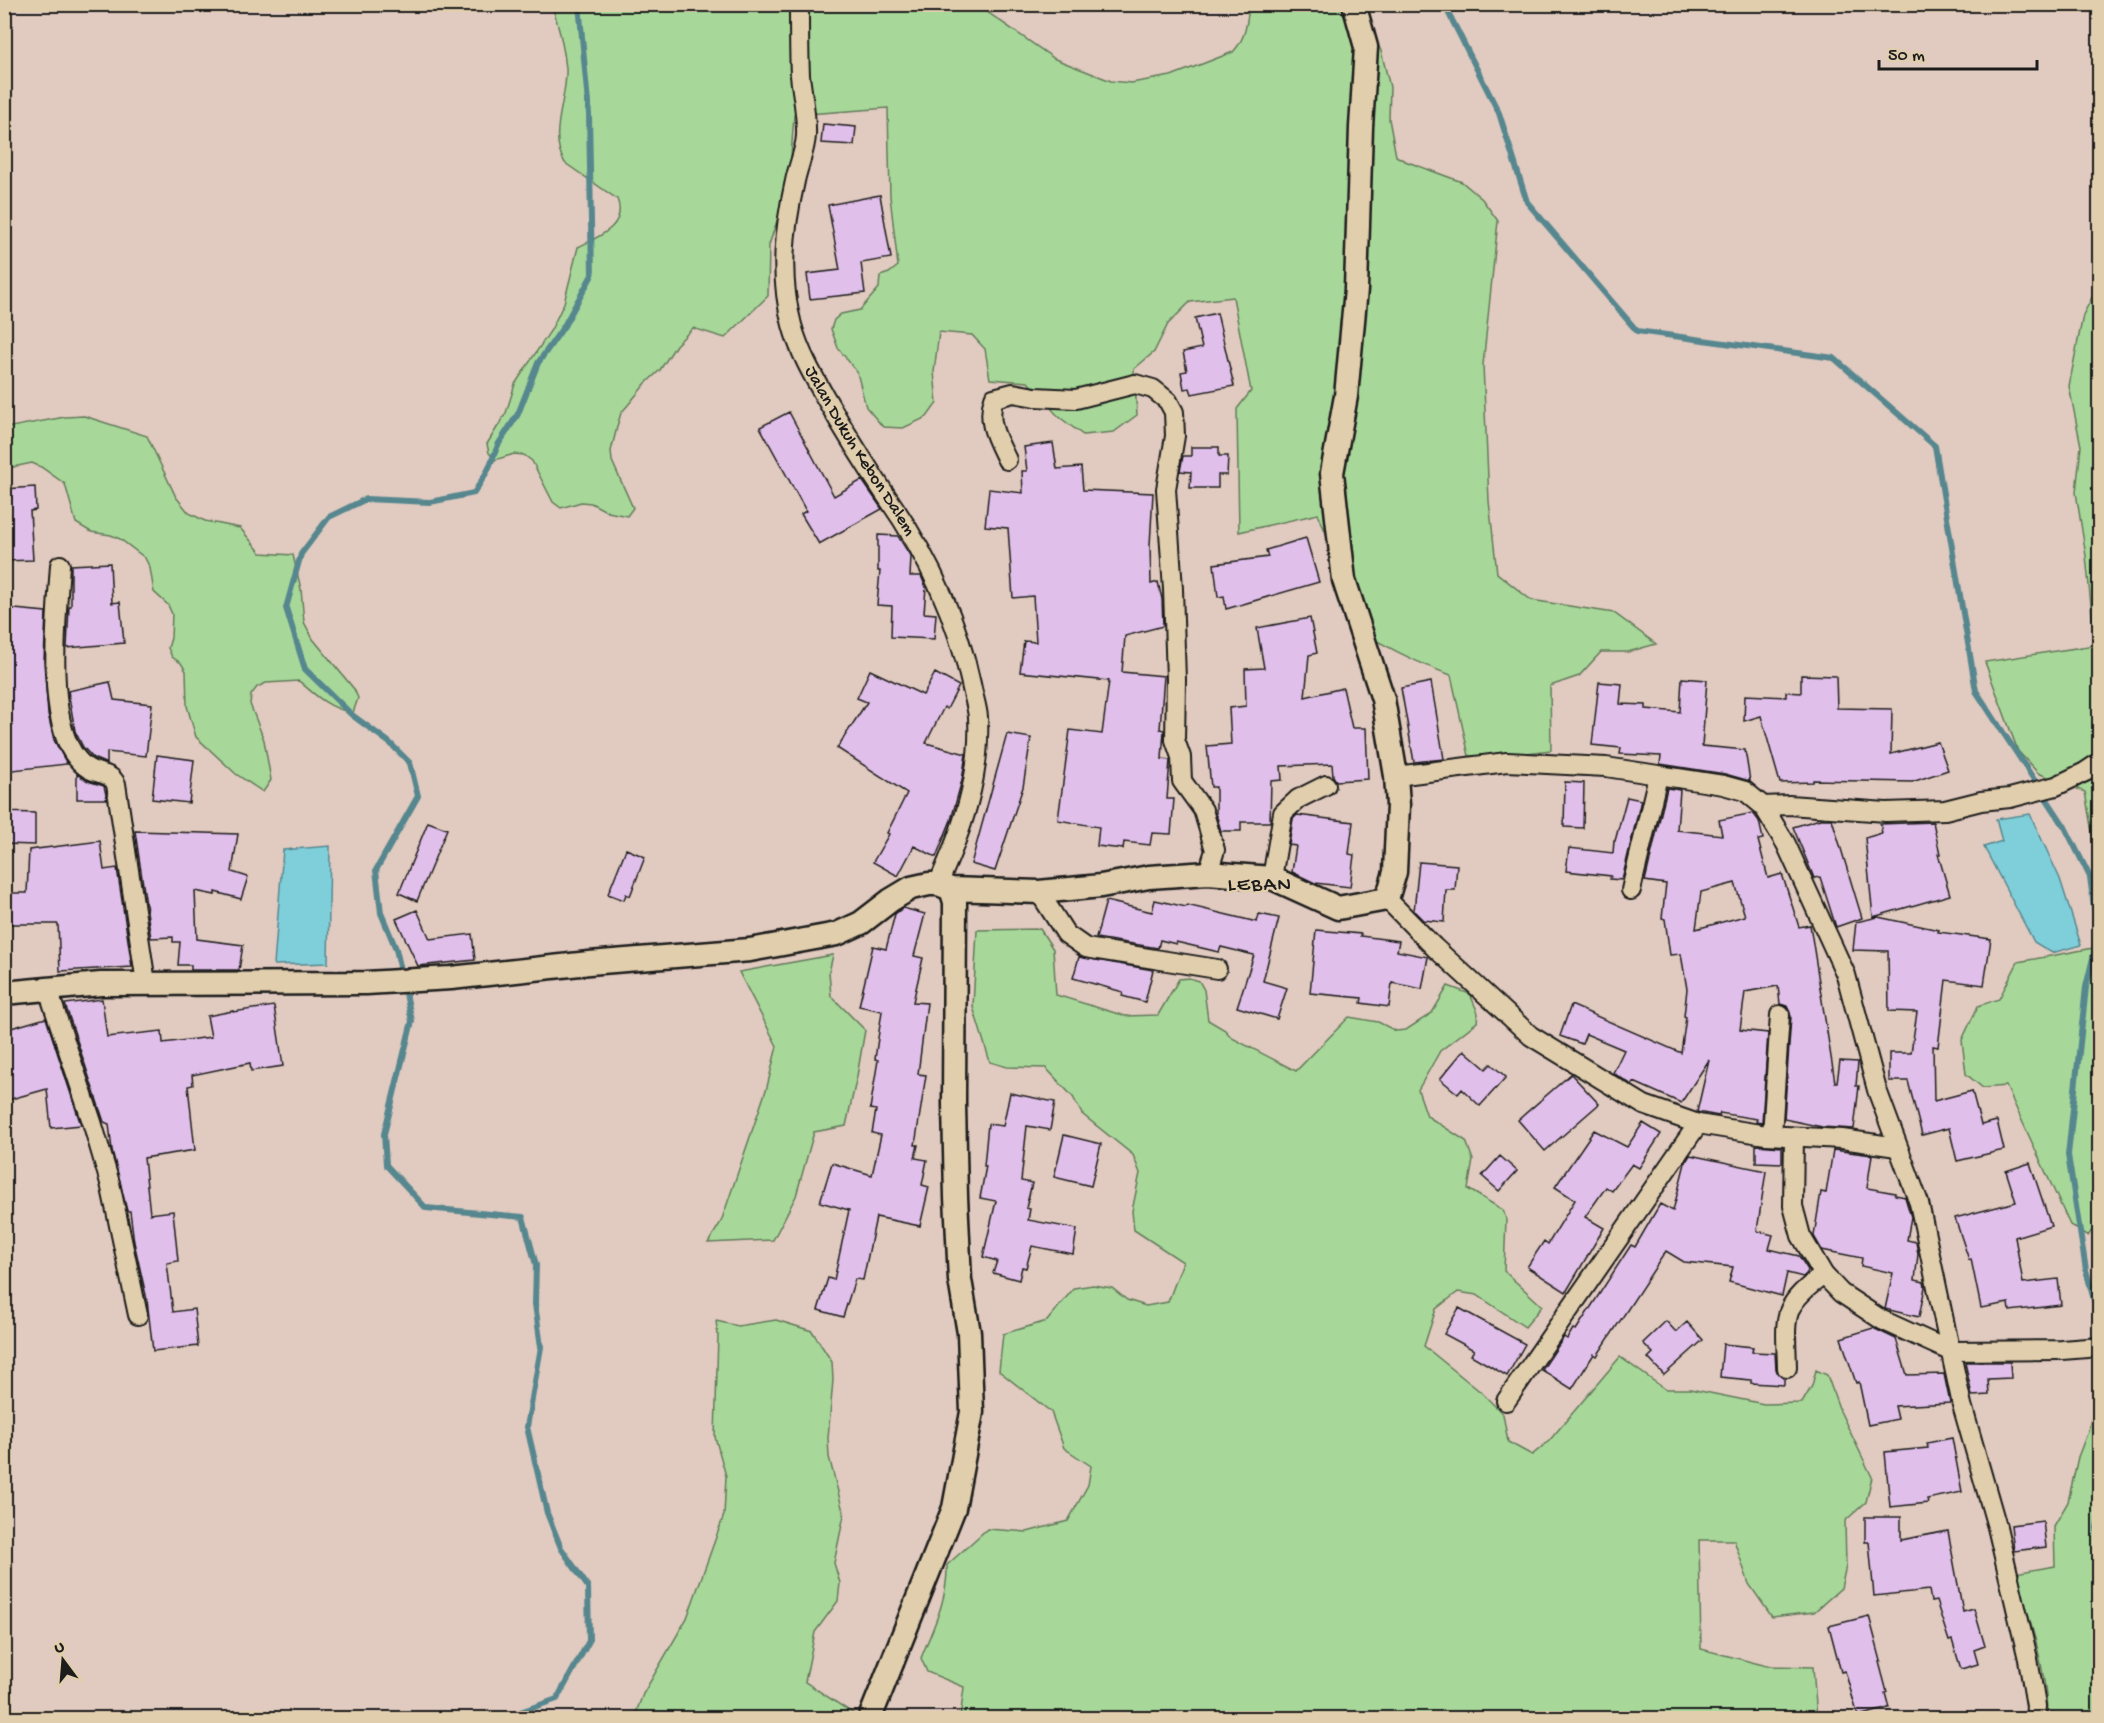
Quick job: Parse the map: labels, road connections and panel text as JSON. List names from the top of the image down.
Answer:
{
  "streets": {
    "street": ["Jalan Dukuh Kebon Dalem"]
  },
  "districts": ["LEBAN"],
  "scale_bar": "50 m",
  "north": "top"
}
